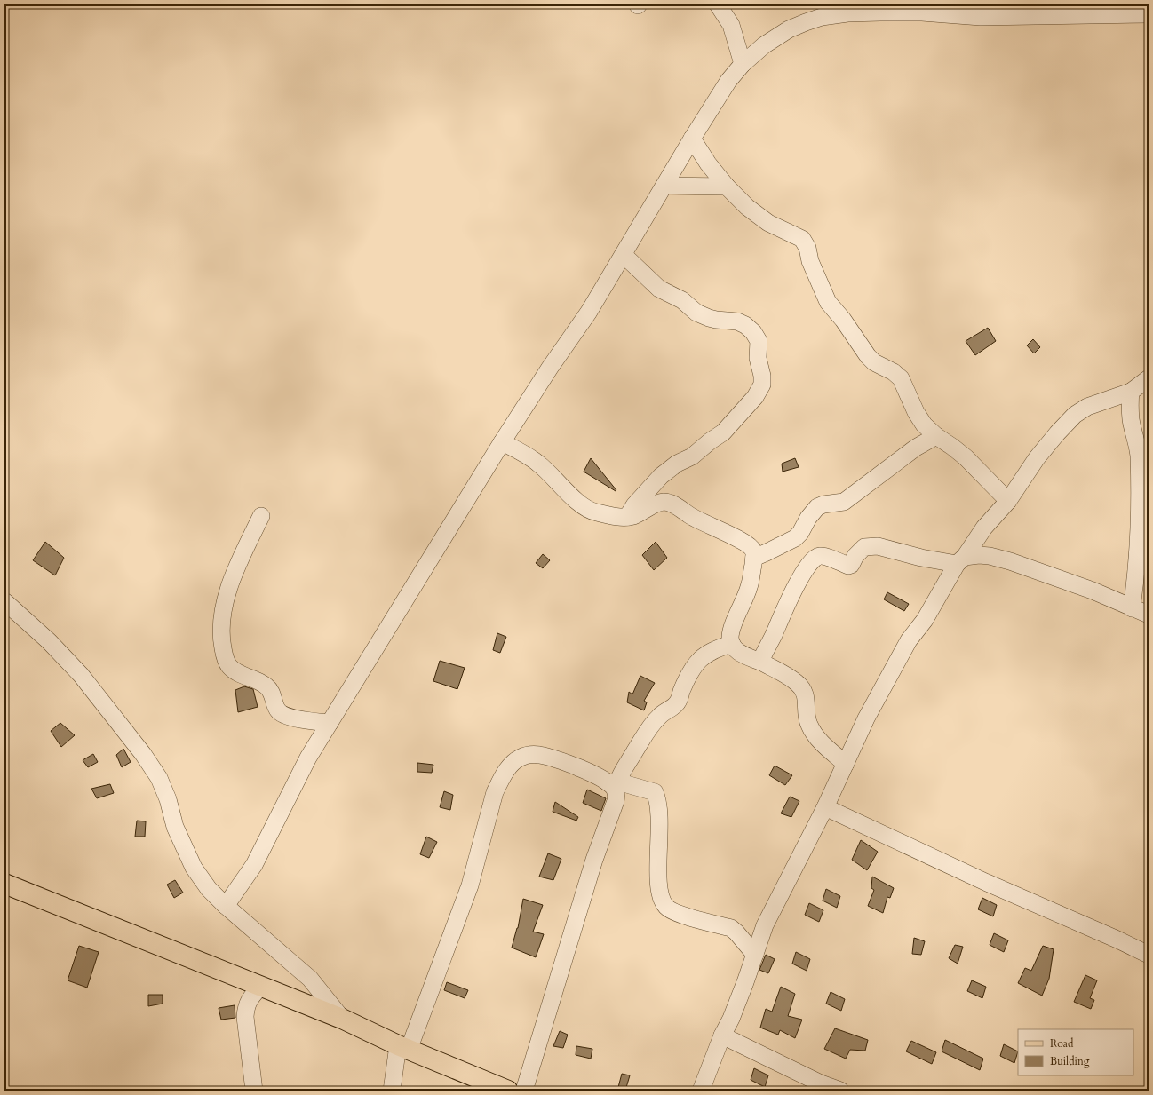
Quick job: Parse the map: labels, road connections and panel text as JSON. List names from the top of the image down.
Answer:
{
  "legend": ["Road", "Building"]
}
